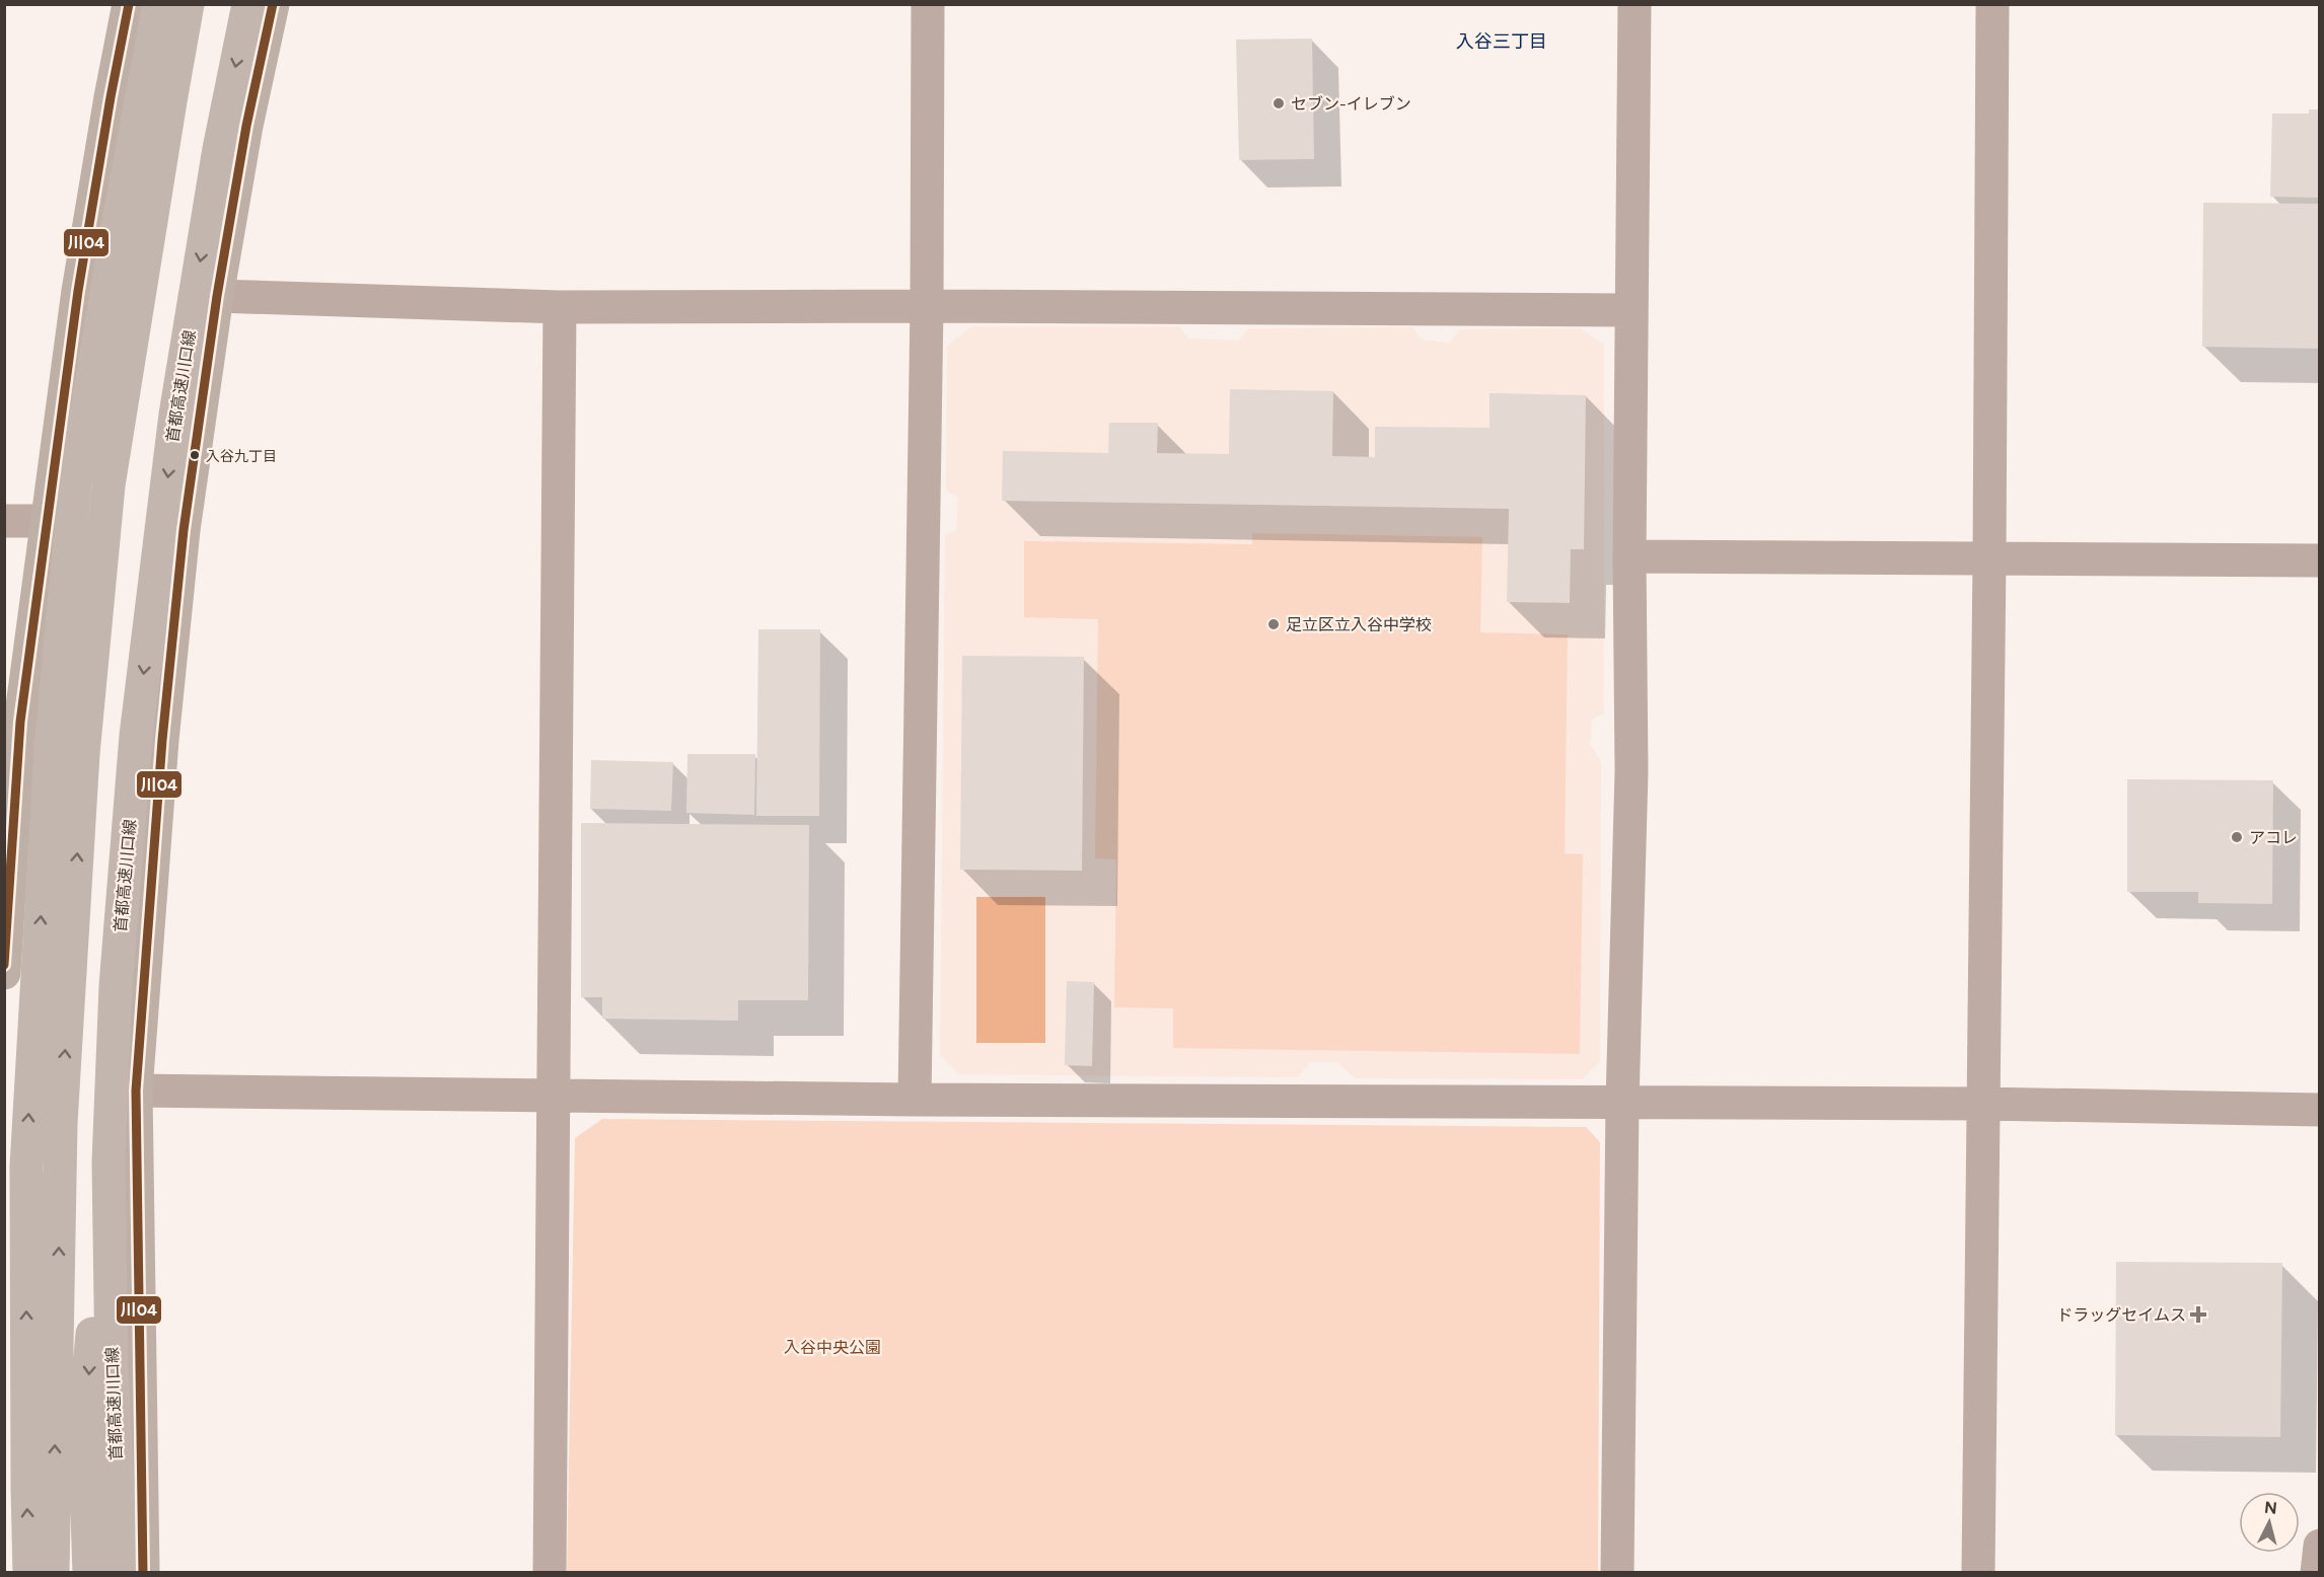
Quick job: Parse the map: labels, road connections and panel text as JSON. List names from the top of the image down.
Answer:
{
  "streets": {
    "highway": ["首都高速川口線"]
  },
  "districts": ["入谷三丁目"],
  "parks": ["入谷中央公園"],
  "places": {
    "other": [
      "セブン-イレブン",
      "入谷九丁目",
      "足立区立入谷中学校",
      "アコレ"
    ],
    "health": ["ドラッグセイムス"]
  },
  "lines": ["transit line 川04"],
  "north": "top"
}
